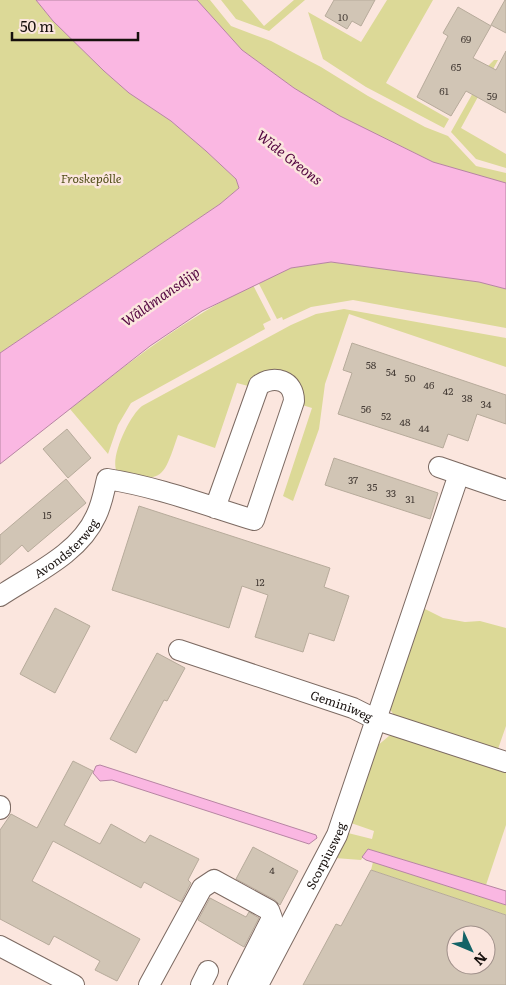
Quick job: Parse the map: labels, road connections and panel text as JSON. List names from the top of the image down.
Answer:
{
  "streets": {
    "street": ["Avondsterweg", "Geminiweg", "Scorpiusweg"]
  },
  "crossings": [
    ["Geminiweg", "Scorpiusweg"]
  ],
  "water": ["Wide Greons", "Wâldmansdjip"],
  "parks": ["Froskepôlle"],
  "house_numbers": [
    "10",
    "69",
    "65",
    "61",
    "59",
    "58",
    "54",
    "50",
    "46",
    "42",
    "38",
    "34",
    "56",
    "52",
    "48",
    "44",
    "37",
    "35",
    "33",
    "31",
    "15",
    "12",
    "4"
  ],
  "scale_bar": "50 m",
  "north": "bottom right"
}
